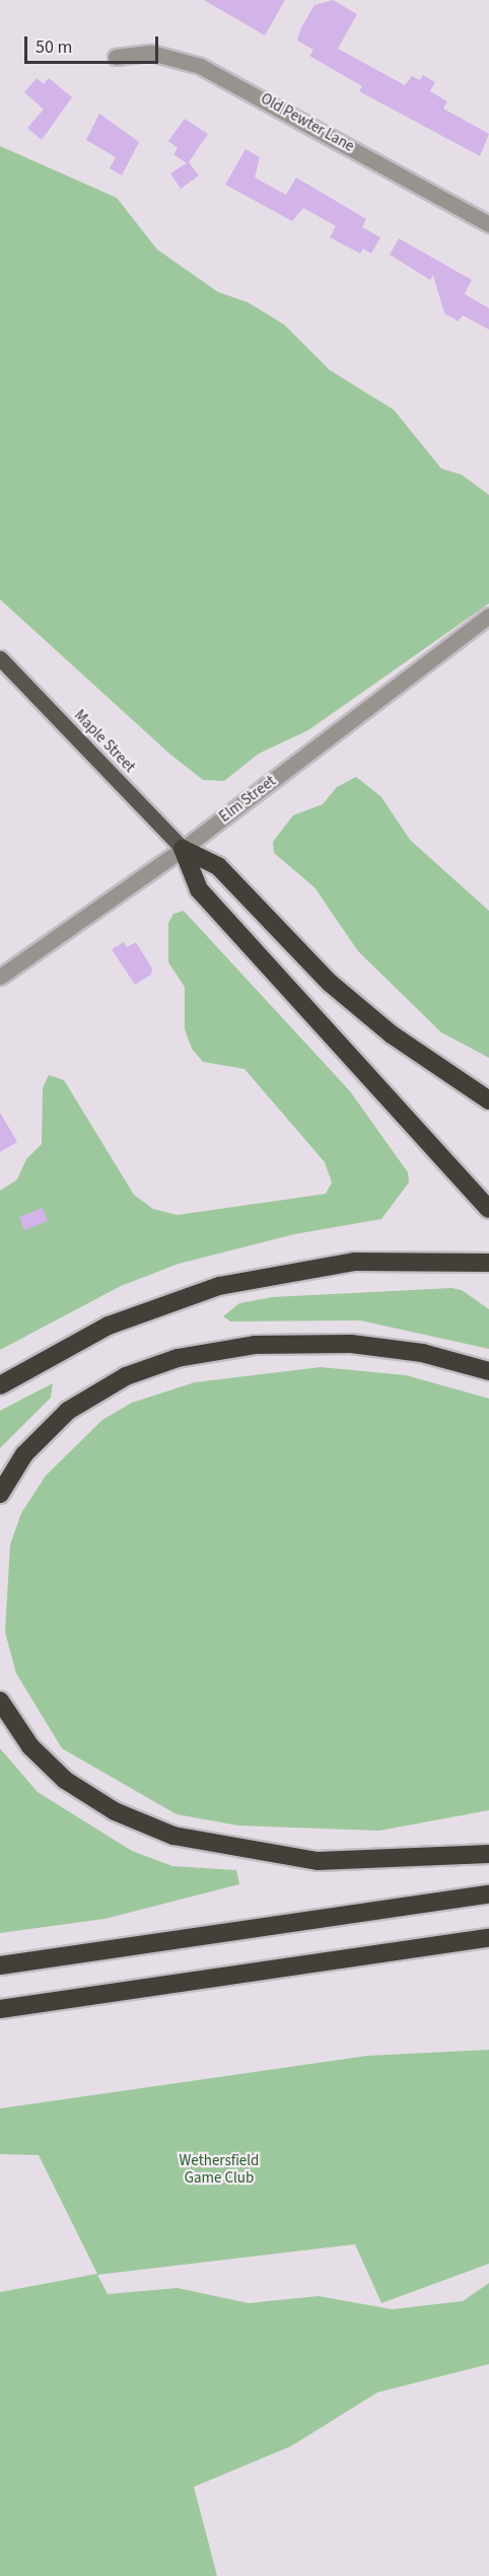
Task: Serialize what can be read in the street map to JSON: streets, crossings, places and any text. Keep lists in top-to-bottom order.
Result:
{
  "streets": {
    "main road": ["Maple Street"],
    "street": ["Old Pewter Lane", "Elm Street"]
  },
  "crossings": [
    ["Maple Street", "Elm Street"]
  ],
  "parks": ["Wethersfield Game Club"],
  "scale_bar": "50 m"
}
